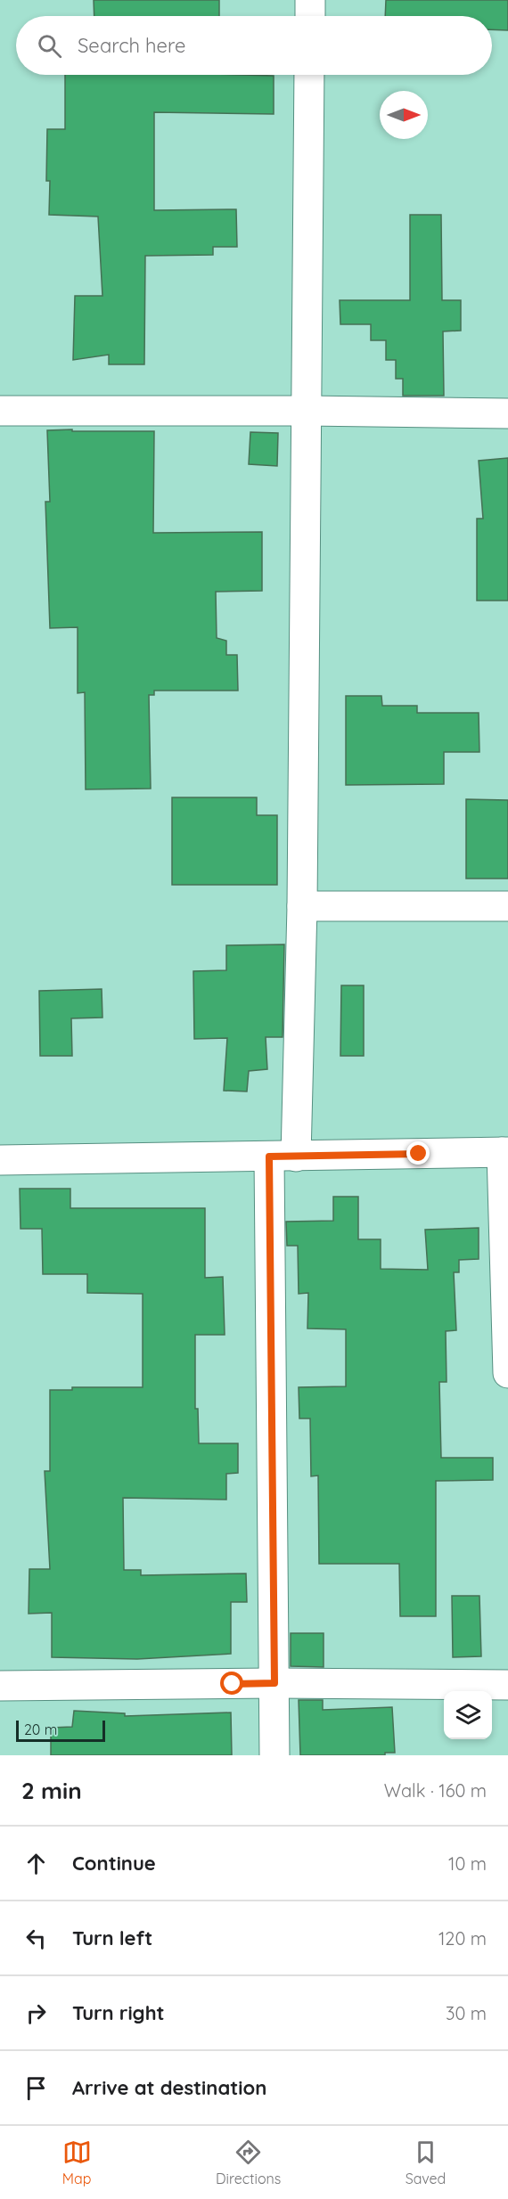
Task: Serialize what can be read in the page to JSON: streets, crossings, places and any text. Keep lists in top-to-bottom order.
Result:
{
  "scale_bar": "20 m",
  "north": "right",
  "page": {
    "search": "Search here",
    "scale": "20 m",
    "heading": ["2 min", "Walk · 160 m"],
    "list": [
      ["Continue", "10 m"],
      ["Turn left", "120 m"],
      ["Turn right", "30 m"],
      "Arrive at destination"
    ],
    "nav": ["Map", "Directions", "Saved"]
  }
}
